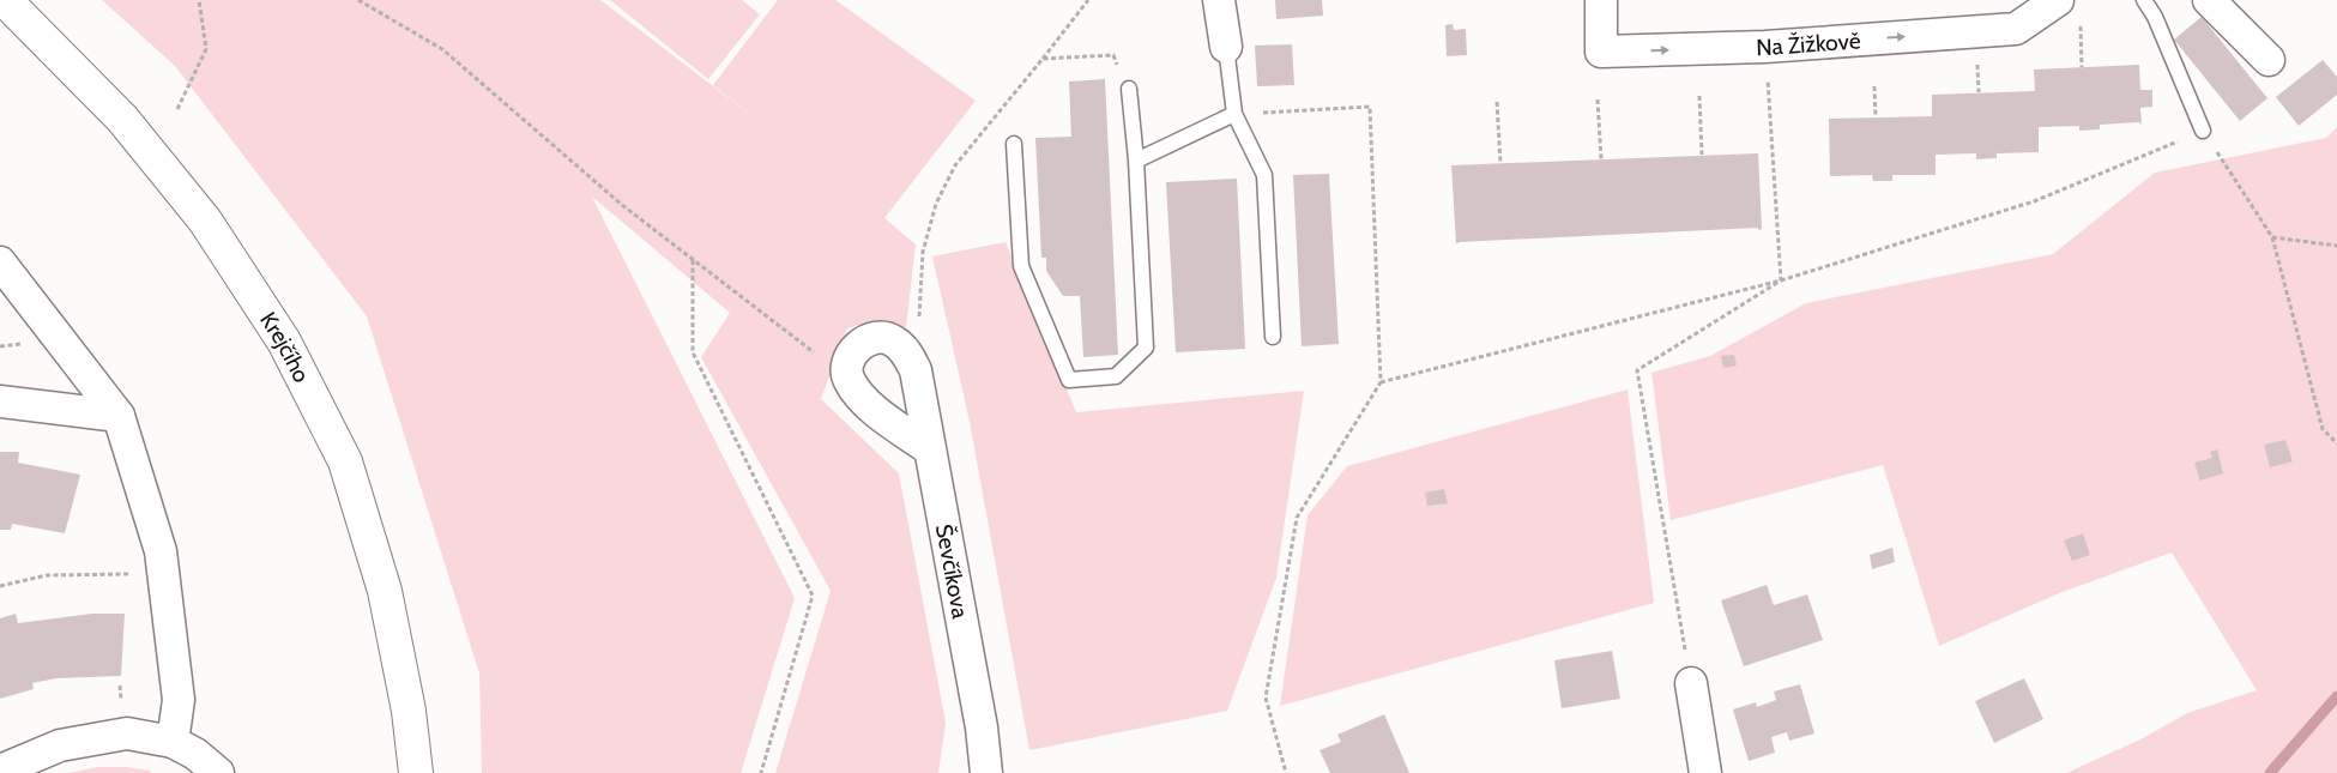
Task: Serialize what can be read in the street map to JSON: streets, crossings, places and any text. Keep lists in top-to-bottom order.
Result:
{
  "streets": {
    "street": ["Na Žižkově", "Krejčího", "Ševčíkova"]
  },
  "one_way": ["Na Žižkově"]
}
